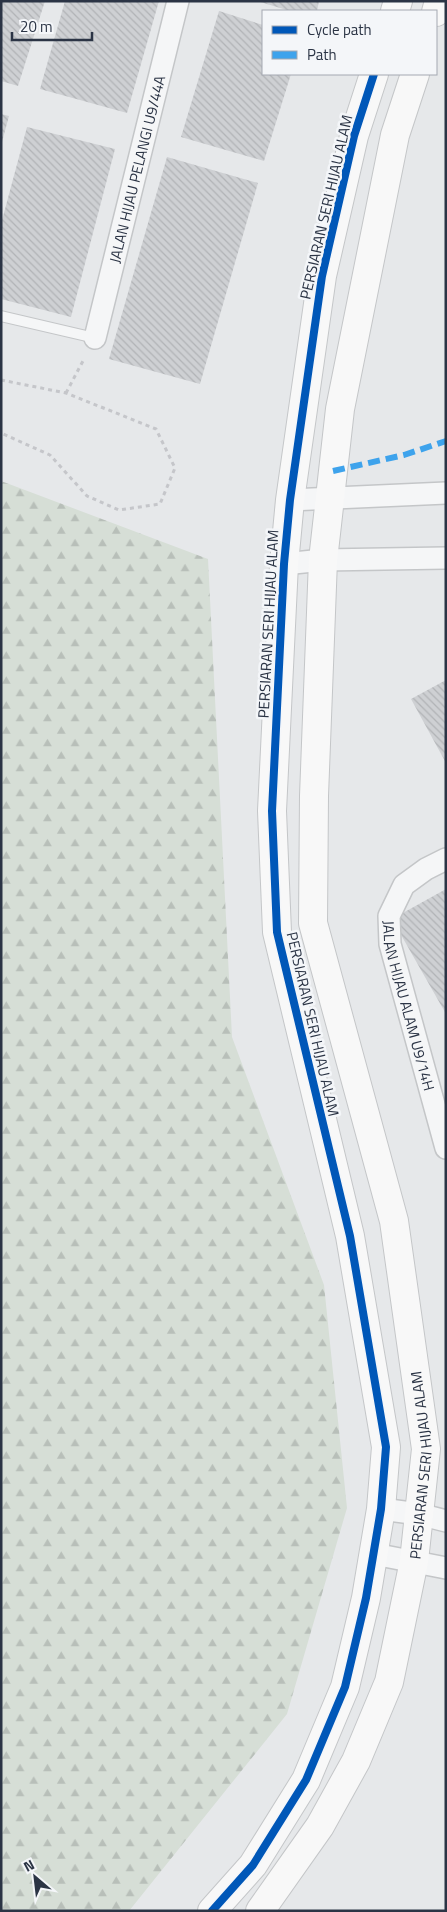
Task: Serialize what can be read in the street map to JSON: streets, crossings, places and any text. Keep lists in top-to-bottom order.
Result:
{
  "streets": {
    "street": ["JALAN HIJAU PELANGI U9/44A", "PERSIARAN SERI HIJAU ALAM", "JALAN HIJAU ALAM U9/14H"]
  },
  "legend": ["Cycle path", "Path"],
  "scale_bar": "20 m",
  "north": "top left"
}
